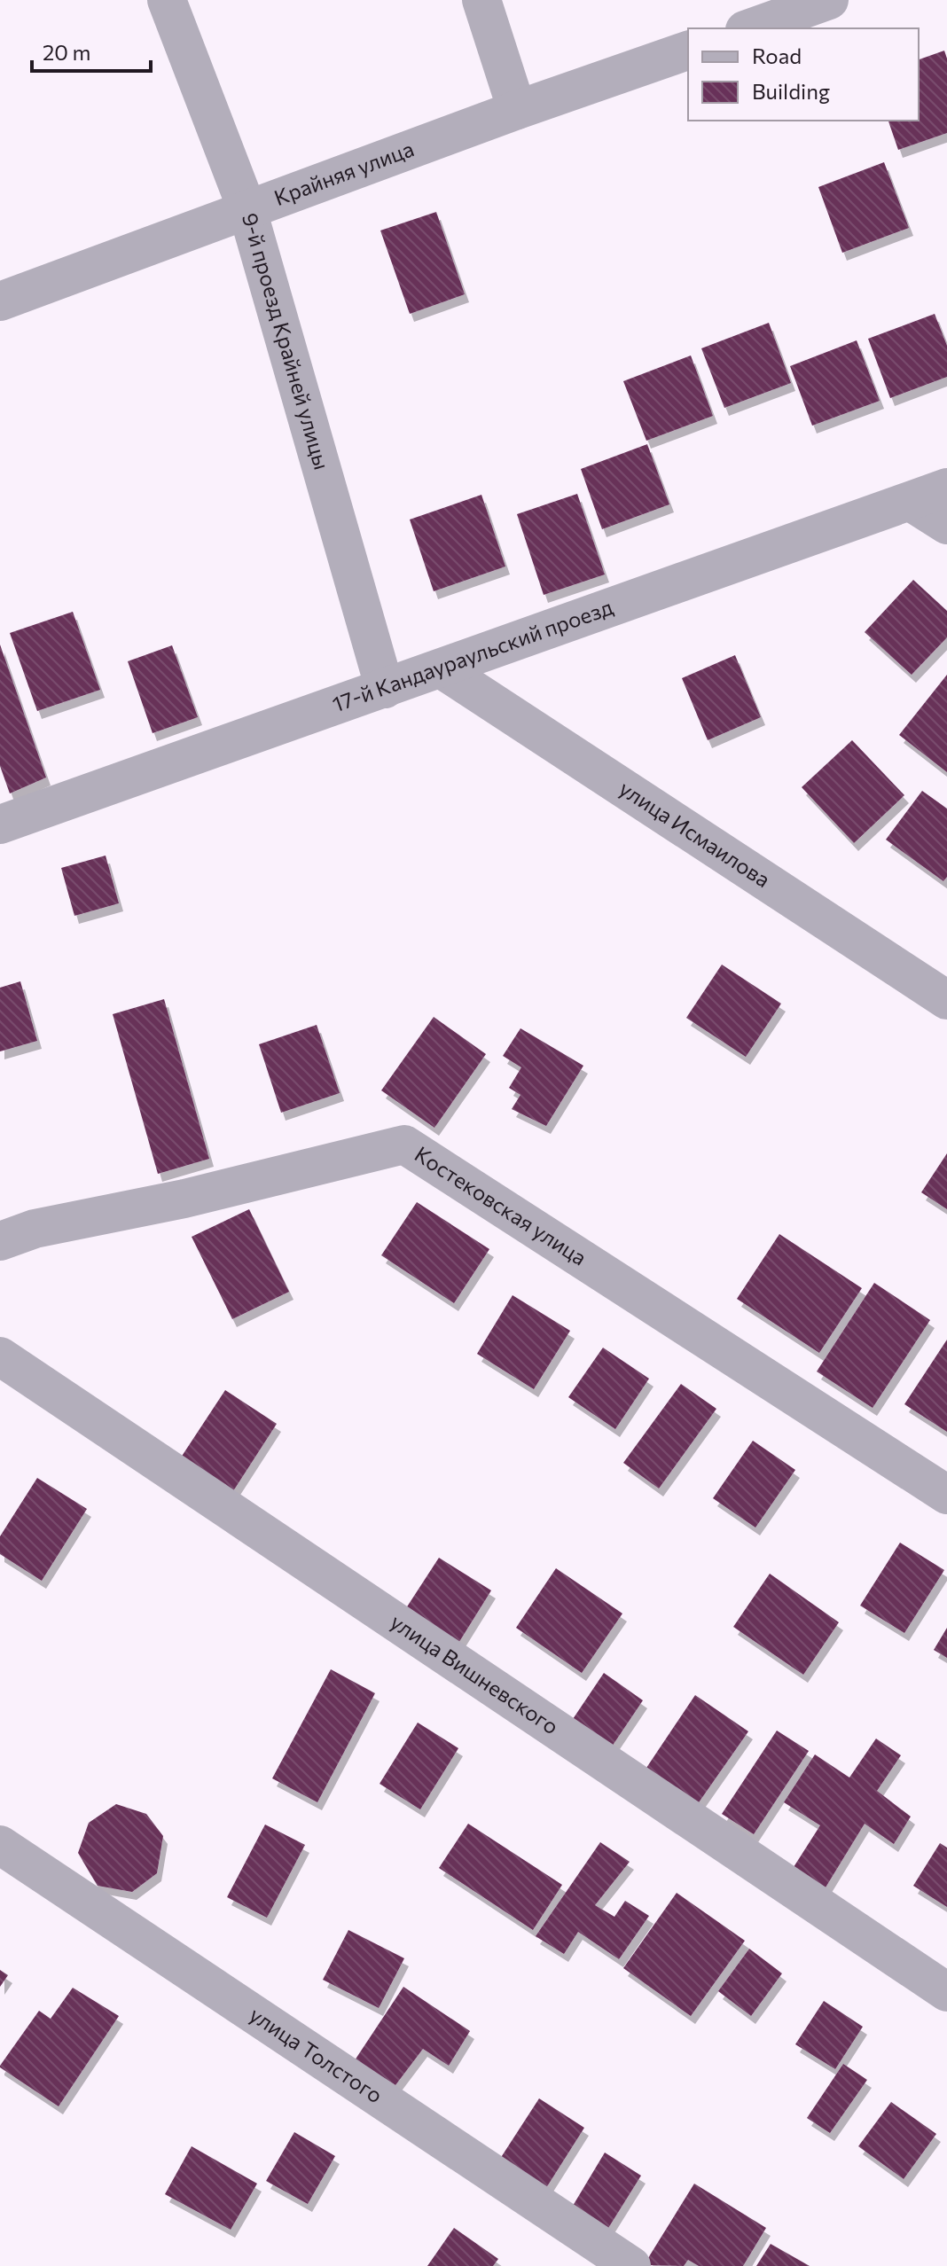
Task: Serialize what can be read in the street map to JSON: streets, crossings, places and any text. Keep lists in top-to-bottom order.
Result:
{
  "streets": {
    "street": [
      "Крайняя улица",
      "9-й проезд Крайней улицы",
      "17-й Кандаураульский проезд",
      "улица Исмаилова",
      "Костековская улица",
      "улица Вишневского",
      "улица Толстого"
    ]
  },
  "crossings": [
    ["Крайняя улица", "9-й проезд Крайней улицы"],
    ["9-й проезд Крайней улицы", "17-й Кандаураульский проезд"],
    ["17-й Кандаураульский проезд", "улица Исмаилова"]
  ],
  "legend": ["Road", "Building"],
  "scale_bar": "20 m"
}
